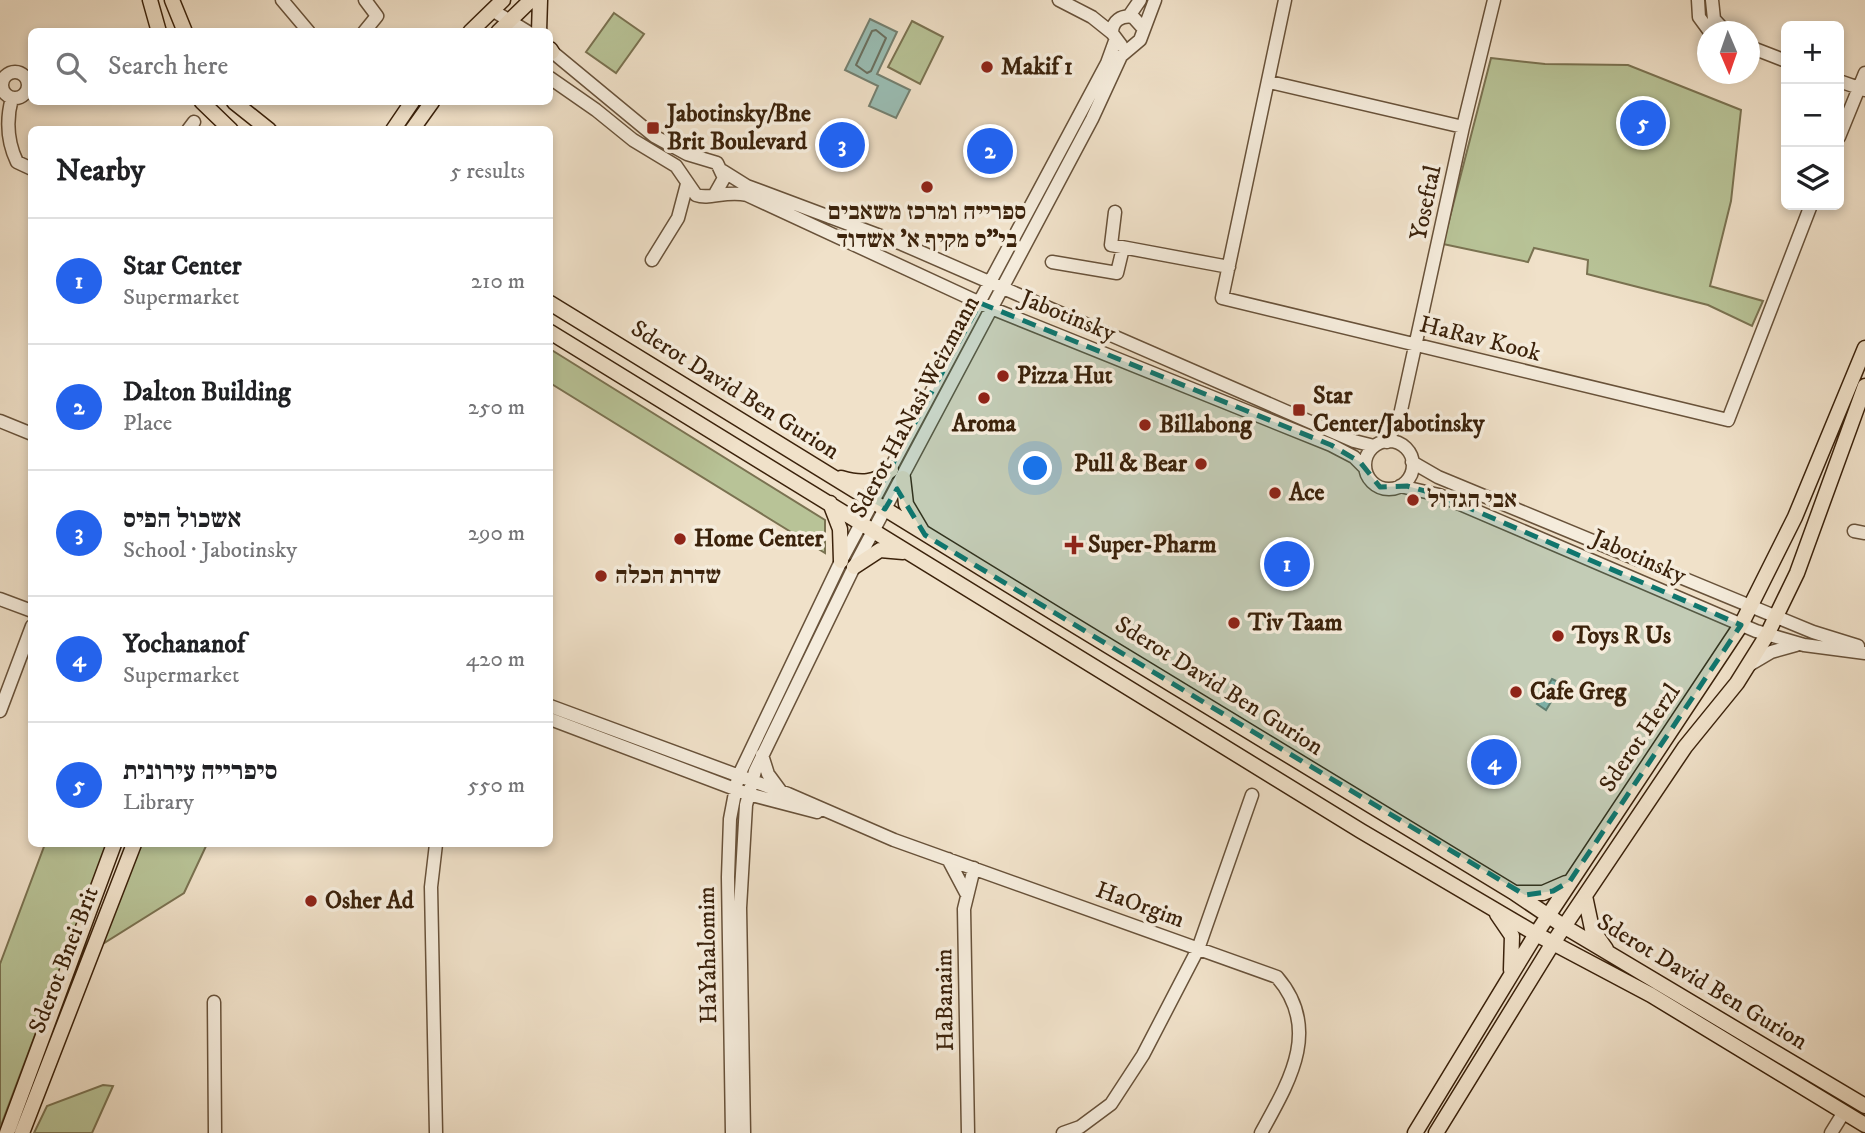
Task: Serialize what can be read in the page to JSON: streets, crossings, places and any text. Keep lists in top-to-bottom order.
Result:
{
  "streets": {
    "main road": ["Sderot David Ben Gurion", "Sderot Herzl", "Sderot Bnei Brit"],
    "street": [
      "Yoseftal",
      "Jabotinsky",
      "HaRav Kook",
      "Sderot HaNasi Weizmann",
      "HaOrgim",
      "HaYahalomim",
      "HaBanaim"
    ]
  },
  "crossings": [
    ["Yoseftal", "Jabotinsky"],
    ["Yoseftal", "HaRav Kook"],
    ["Jabotinsky", "Sderot HaNasi Weizmann"],
    ["Jabotinsky", "Sderot Herzl"],
    ["Sderot David Ben Gurion", "Sderot HaNasi Weizmann"],
    ["Sderot David Ben Gurion", "Sderot Herzl"],
    ["Sderot HaNasi Weizmann", "HaOrgim"],
    ["Sderot HaNasi Weizmann", "HaYahalomim"],
    ["HaOrgim", "HaYahalomim"],
    ["HaOrgim", "HaBanaim"]
  ],
  "places": {
    "other": [
      "Makif 1",
      "ספרייה ומרכז משאבים בי\"ס מקיף א' אשדוד",
      "Pizza Hut",
      "Aroma",
      "Billabong",
      "Pull & Bear",
      "Ace",
      "אבי הגדול",
      "Home Center",
      "שדרת הכלה",
      "Tiv Taam",
      "Toys R Us",
      "Cafe Greg",
      "Osher Ad"
    ],
    "transit": ["Jabotinsky/Bne Brit Boulevard", "Star Center/Jabotinsky"],
    "health": ["Super-Pharm"]
  },
  "north": "bottom",
  "page": {
    "map_buttons": ["+", "−"],
    "search": "Search here",
    "pins": [
      "5",
      "3",
      "2",
      "1",
      "4"
    ],
    "heading": ["Nearby", "5 results"],
    "list": [
      {
        "mark": "1",
        "name": "Star Center",
        "note": "Supermarket",
        "value": "210 m"
      },
      {
        "mark": "2",
        "name": "Dalton Building",
        "note": "Place",
        "value": "250 m"
      },
      {
        "mark": "3",
        "name": "אשכול הפיס",
        "note": "School · Jabotinsky",
        "value": "290 m"
      },
      {
        "mark": "4",
        "name": "Yochananof",
        "note": "Supermarket",
        "value": "420 m"
      },
      {
        "mark": "5",
        "name": "סיפרייה עירונית",
        "note": "Library",
        "value": "550 m"
      }
    ]
  }
}
